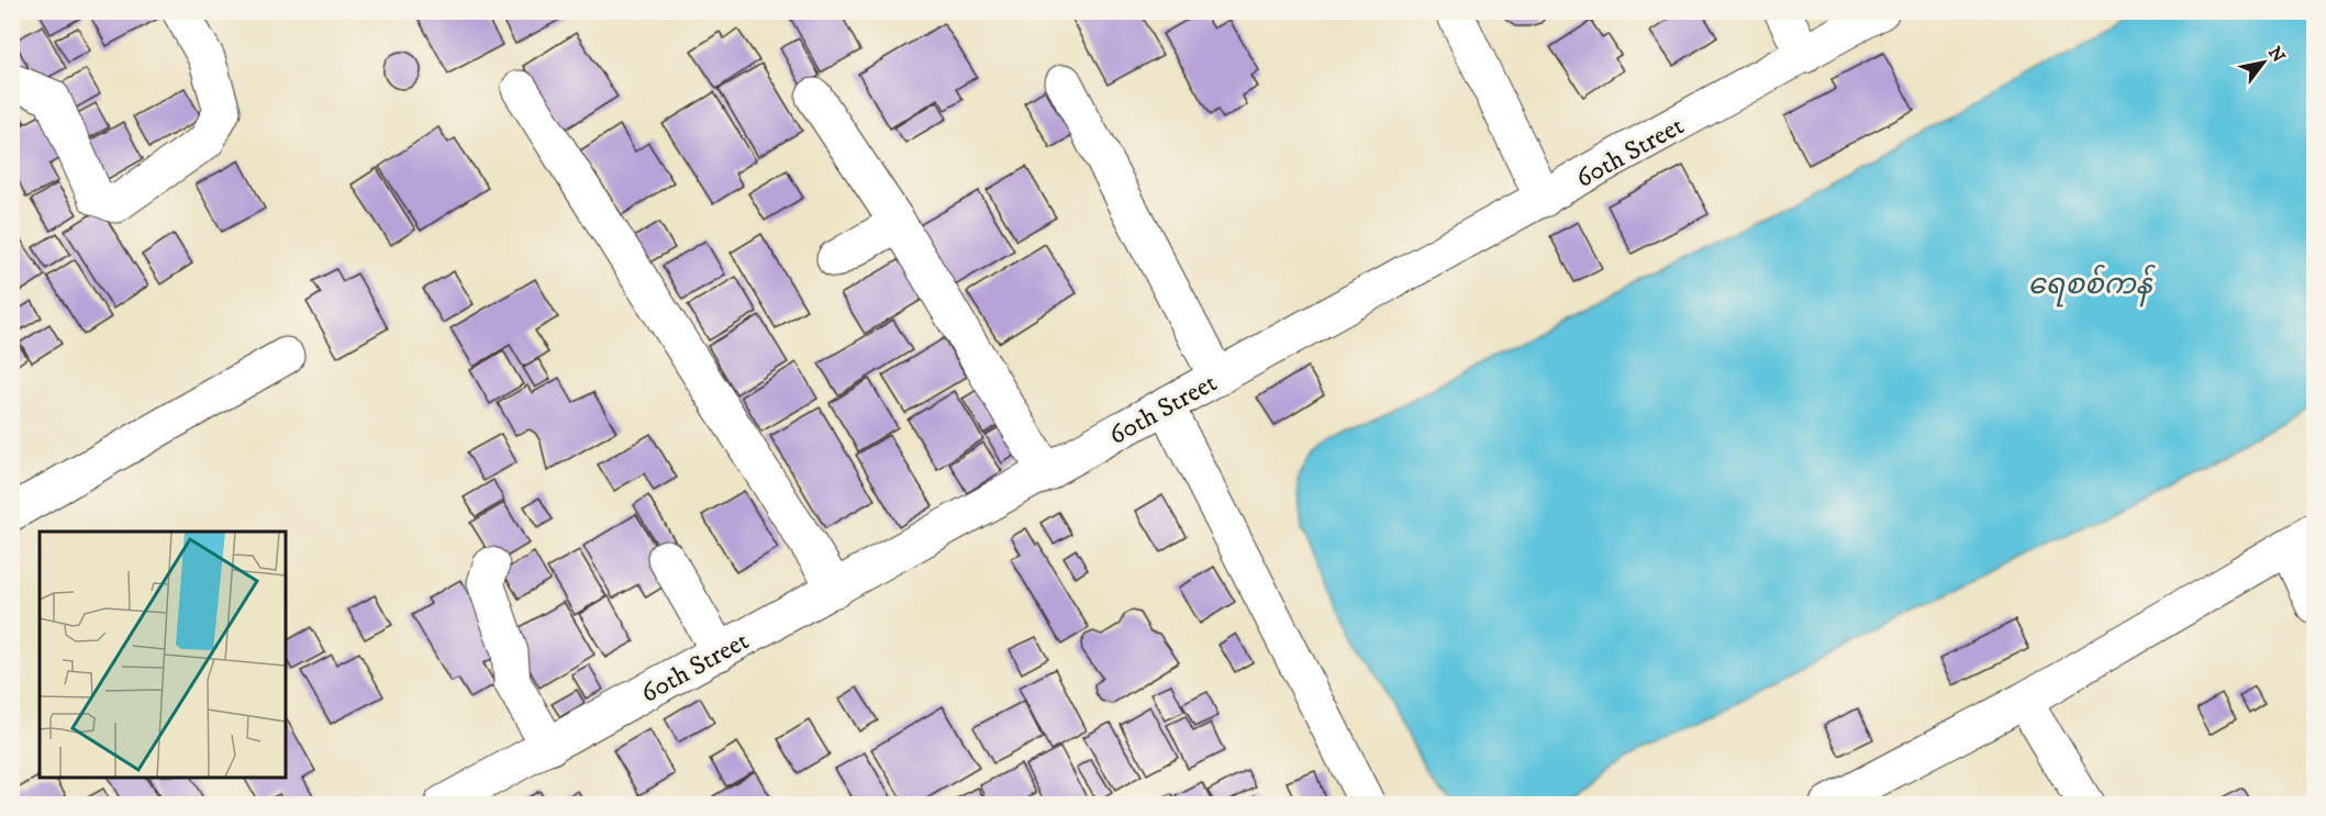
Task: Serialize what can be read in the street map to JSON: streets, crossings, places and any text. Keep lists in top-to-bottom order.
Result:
{
  "streets": {
    "street": ["60th Street"]
  },
  "water": ["ရေစစ်ကန်"],
  "north": "top right"
}
